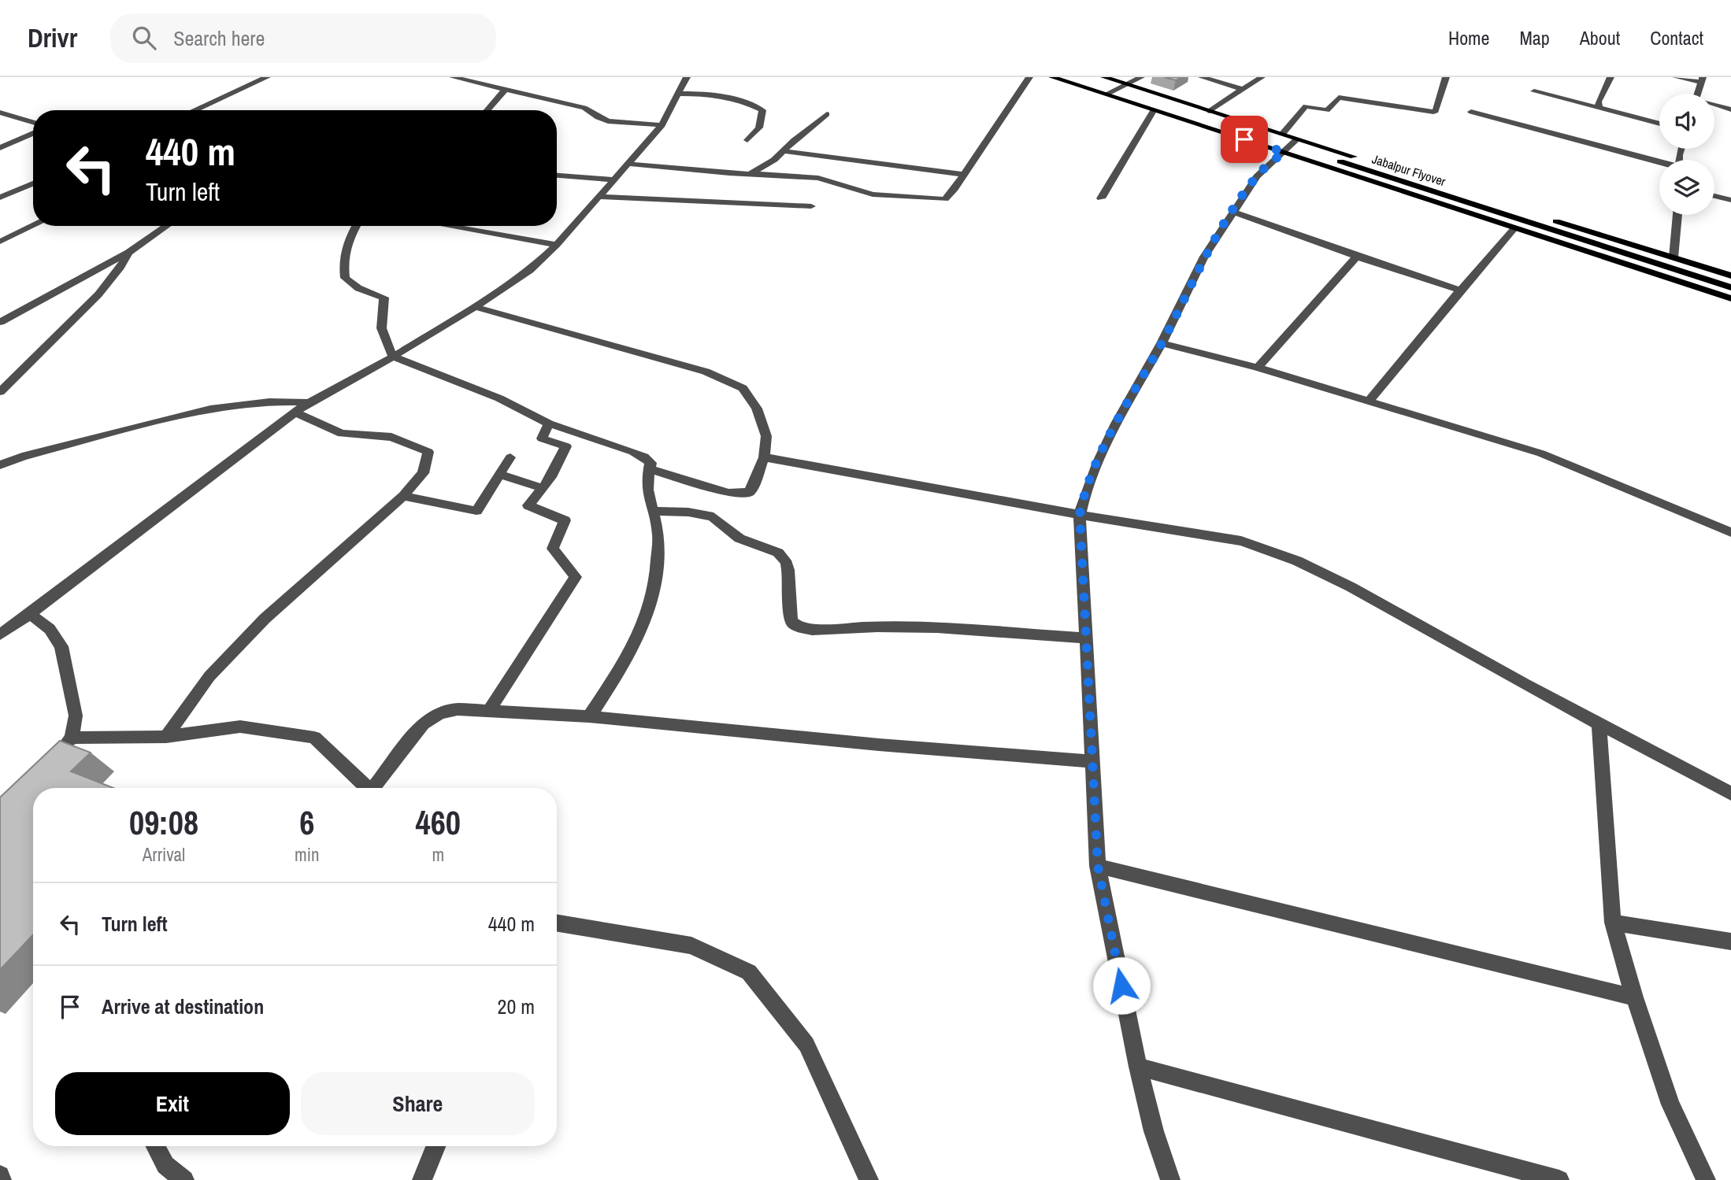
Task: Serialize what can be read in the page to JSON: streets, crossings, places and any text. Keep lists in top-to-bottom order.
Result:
{
  "streets": {
    "main road": ["Jabalpur Flyover"]
  },
  "page": {
    "header": "Drivr",
    "search": "Search here",
    "nav": [
      "Home",
      "Map",
      "About",
      "Contact"
    ],
    "turn": ["440 m", "Turn left"],
    "eta": [
      "09:08",
      "Arrival",
      "6",
      "min",
      "460",
      "m"
    ],
    "list": [
      {
        "name": "Turn left",
        "value": "440 m"
      },
      {
        "name": "Arrive at destination",
        "value": "20 m"
      }
    ],
    "buttons": ["Exit", "Share"]
  }
}
